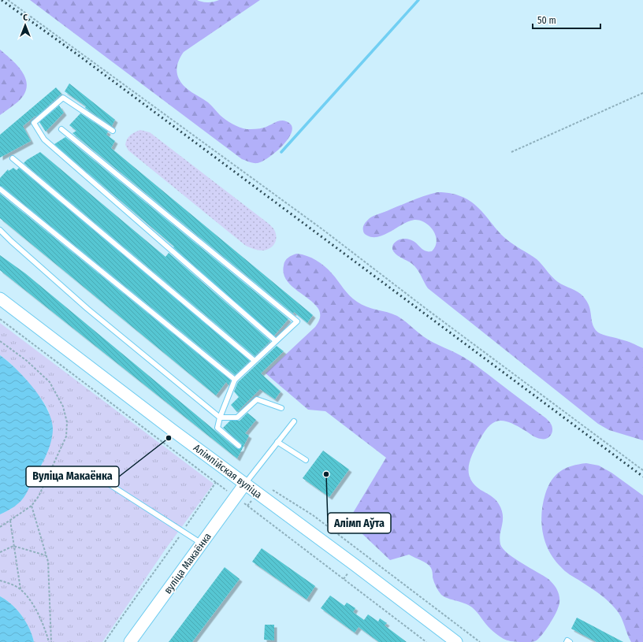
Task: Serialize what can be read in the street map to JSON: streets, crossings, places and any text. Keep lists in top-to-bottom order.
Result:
{
  "streets": {
    "street": ["Алімпійская вуліца", "вуліца Макаёнка"]
  },
  "crossings": [
    ["Алімпійская вуліца", "вуліца Макаёнка"]
  ],
  "places": ["Вуліца Макаёнка", "Алімп Аўта"],
  "scale_bar": "50 m",
  "north": "top"
}
